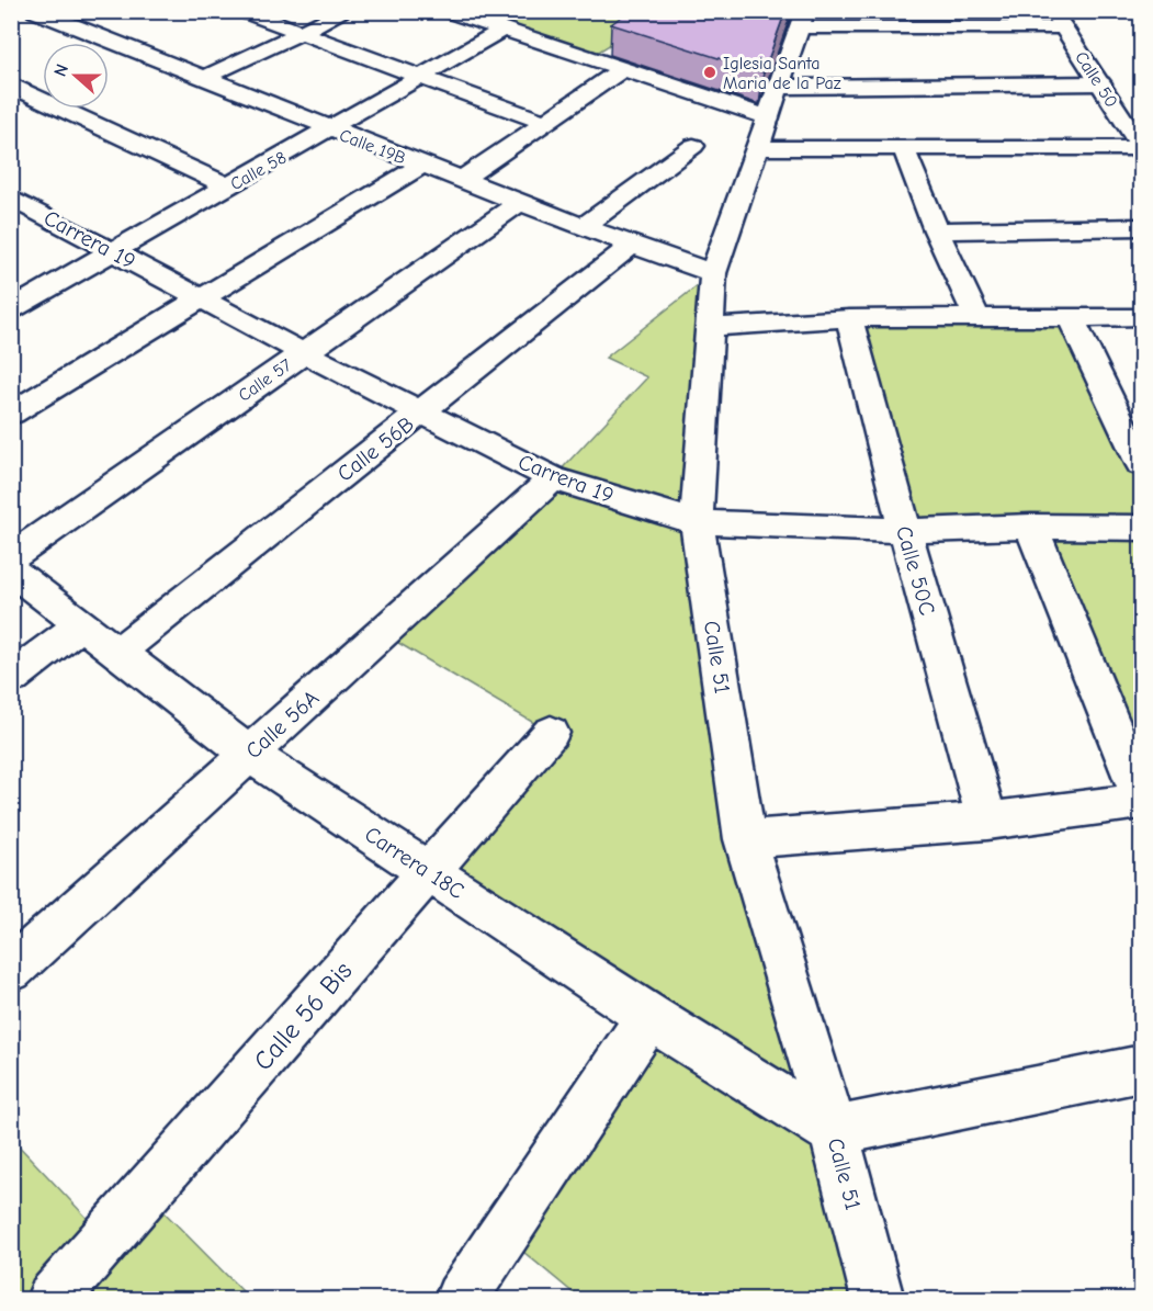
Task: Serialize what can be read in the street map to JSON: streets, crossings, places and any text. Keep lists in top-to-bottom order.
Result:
{
  "streets": {
    "street": [
      "Calle 50",
      "Calle 19B",
      "Calle 58",
      "Carrera 19",
      "Calle 57",
      "Calle 56B",
      "Calle 50C",
      "Calle 51",
      "Calle 56A",
      "Carrera 18C",
      "Calle 56 Bis"
    ]
  },
  "crossings": [
    ["Calle 19B", "Calle 58"],
    ["Calle 19B", "Calle 57"],
    ["Calle 19B", "Calle 56B"],
    ["Calle 19B", "Calle 51"],
    ["Calle 58", "Carrera 19"],
    ["Carrera 19", "Calle 57"],
    ["Carrera 19", "Calle 56B"],
    ["Carrera 19", "Calle 50C"],
    ["Carrera 19", "Calle 51"],
    ["Carrera 19", "Calle 56A"],
    ["Calle 56B", "Carrera 18C"],
    ["Calle 51", "Carrera 18C"],
    ["Calle 56A", "Carrera 18C"],
    ["Carrera 18C", "Calle 56 Bis"]
  ],
  "places": ["Iglesia Santa Maria de la Paz"],
  "north": "left"
}
